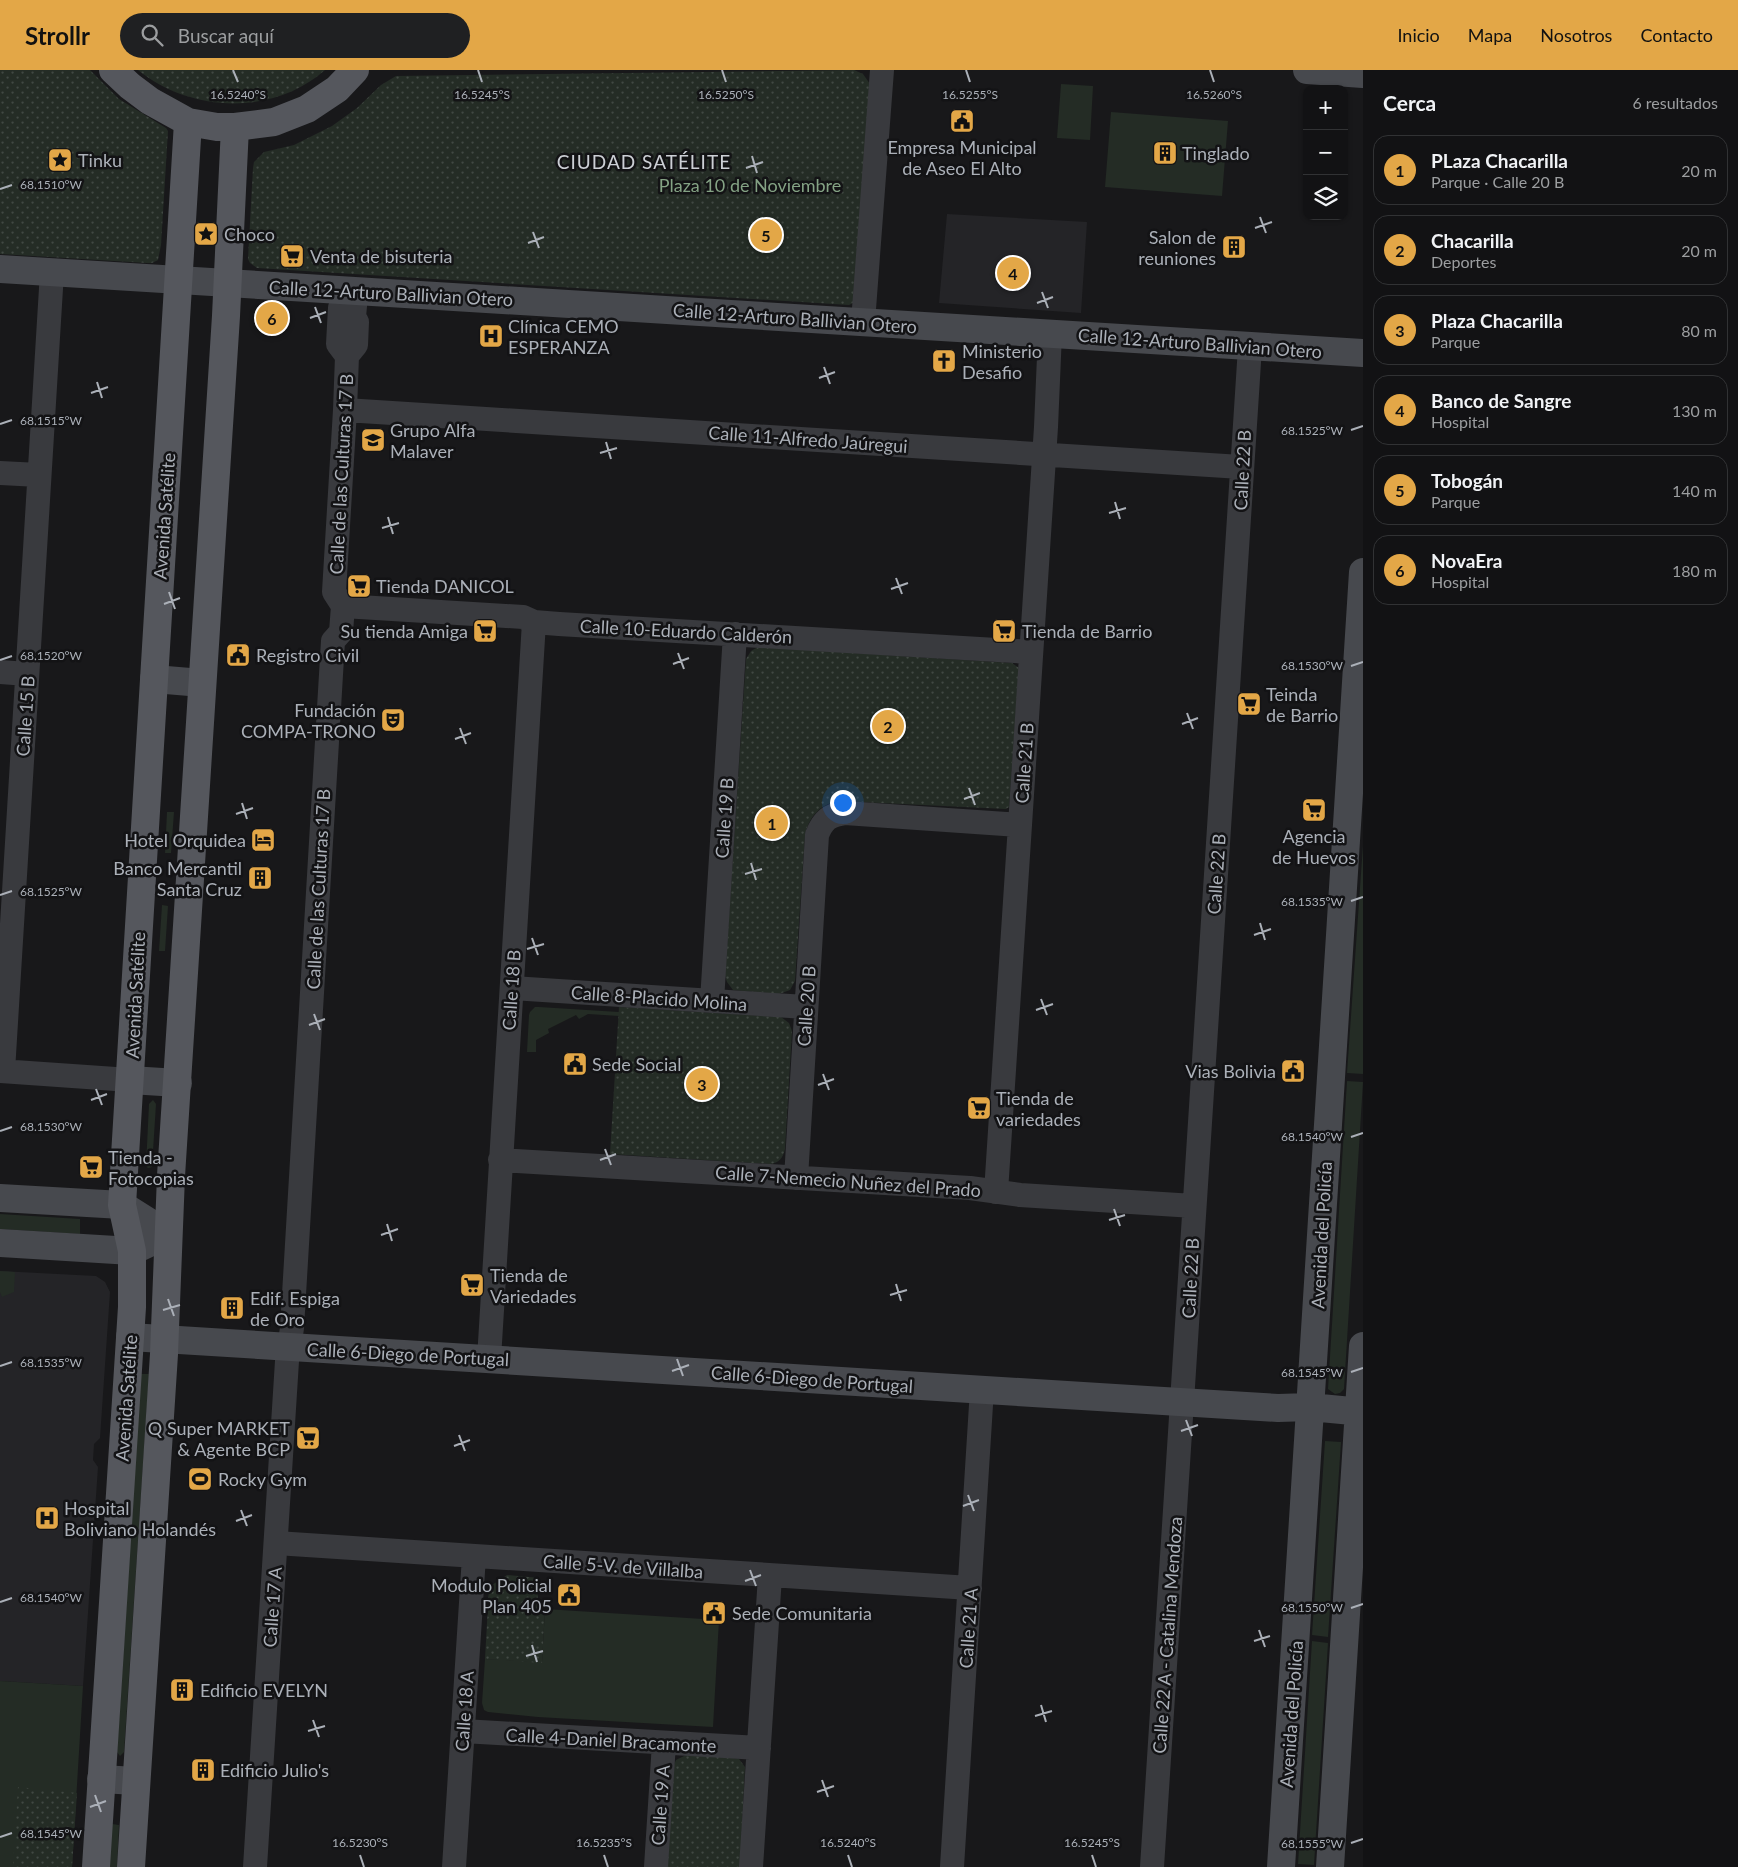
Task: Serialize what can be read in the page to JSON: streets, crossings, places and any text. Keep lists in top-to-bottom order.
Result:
{
  "streets": {
    "main road": ["Avenida Satélite"],
    "street": [
      "Calle 12-Arturo Ballivian Otero",
      "Calle 11-Alfredo Jaúregui",
      "Calle 22 B",
      "Calle de las Culturas 17 B",
      "Calle 10-Eduardo Calderón",
      "Calle 15 B",
      "Calle 21 B",
      "Calle 19 B",
      "Calle 18 B",
      "Calle 8-Placido Molina",
      "Calle 20 B",
      "Calle 7-Nemecio Nuñez del Prado",
      "Avenida del Policía",
      "Calle 6-Diego de Portugal",
      "Calle 5-V. de Villalba",
      "Calle 17 A",
      "Calle 21 A",
      "Calle 22 A - Catalina Mendoza",
      "Calle 18 A",
      "Calle 4-Daniel Bracamonte",
      "Calle 19 A"
    ]
  },
  "crossings": [
    ["Calle 12-Arturo Ballivian Otero", "Calle 22 B"],
    ["Calle 12-Arturo Ballivian Otero", "Avenida Satélite"],
    ["Calle 12-Arturo Ballivian Otero", "Calle 21 B"],
    ["Calle 11-Alfredo Jaúregui", "Calle 22 B"],
    ["Calle 11-Alfredo Jaúregui", "Calle de las Culturas 17 B"],
    ["Calle 11-Alfredo Jaúregui", "Calle 21 B"],
    ["Calle 22 B", "Calle 7-Nemecio Nuñez del Prado"],
    ["Calle 22 B", "Calle 6-Diego de Portugal"],
    ["Calle 22 B", "Calle 22 A - Catalina Mendoza"],
    ["Calle de las Culturas 17 B", "Calle 10-Eduardo Calderón"],
    ["Calle de las Culturas 17 B", "Calle 6-Diego de Portugal"],
    ["Calle de las Culturas 17 B", "Calle 17 A"],
    ["Avenida Satélite", "Calle 6-Diego de Portugal"],
    ["Calle 10-Eduardo Calderón", "Calle 21 B"],
    ["Calle 10-Eduardo Calderón", "Calle 19 B"],
    ["Calle 10-Eduardo Calderón", "Calle 18 B"],
    ["Calle 21 B", "Calle 20 B"],
    ["Calle 21 B", "Calle 7-Nemecio Nuñez del Prado"],
    ["Calle 19 B", "Calle 8-Placido Molina"],
    ["Calle 18 B", "Calle 8-Placido Molina"],
    ["Calle 18 B", "Calle 7-Nemecio Nuñez del Prado"],
    ["Calle 18 B", "Calle 6-Diego de Portugal"],
    ["Calle 8-Placido Molina", "Calle 20 B"],
    ["Calle 20 B", "Calle 7-Nemecio Nuñez del Prado"],
    ["Avenida del Policía", "Calle 6-Diego de Portugal"],
    ["Calle 6-Diego de Portugal", "Calle 17 A"],
    ["Calle 6-Diego de Portugal", "Calle 21 A"],
    ["Calle 6-Diego de Portugal", "Calle 22 A - Catalina Mendoza"],
    ["Calle 5-V. de Villalba", "Calle 17 A"],
    ["Calle 5-V. de Villalba", "Calle 21 A"],
    ["Calle 5-V. de Villalba", "Calle 18 A"],
    ["Calle 18 A", "Calle 4-Daniel Bracamonte"],
    ["Calle 4-Daniel Bracamonte", "Calle 19 A"]
  ],
  "districts": ["CIUDAD SATÉLITE"],
  "parks": ["Plaza 10 de Noviembre"],
  "places": {
    "public building": [
      "Empresa Municipal de Aseo El Alto",
      "Registro Civil",
      "Sede Social",
      "Vias Bolivia",
      "Modulo Policial Plan 405",
      "Sede Comunitaria"
    ],
    "building": [
      "Tinglado",
      "Salon de reuniones",
      "Banco Mercantil Santa Cruz",
      "Edif. Espiga de Oro",
      "Edificio EVELYN",
      "Edificio Julio's"
    ],
    "place": ["Tinku", "Choco"],
    "supermarket": [
      "Venta de bisuteria",
      "Tienda DANICOL",
      "Su tienda Amiga",
      "Tienda de Barrio",
      "Teinda de Barrio",
      "Agencia de Huevos",
      "Tienda de variedades",
      "Tienda - Fotocopias",
      "Tienda de Variedades",
      "Q Super MARKET & Agente BCP"
    ],
    "hospital": ["Clínica CEMO ESPERANZA", "Hospital Boliviano Holandés"],
    "church": ["Ministerio Desafio"],
    "school or university": ["Grupo Alfa Malaver"],
    "theatre": ["Fundación COMPA-TRONO"],
    "hotel": ["Hotel Orquidea"],
    "sports": ["Rocky Gym"]
  },
  "page": {
    "header": "Strollr",
    "search": "Buscar aquí",
    "nav": [
      "Inicio",
      "Mapa",
      "Nosotros",
      "Contacto"
    ],
    "heading": ["Cerca", "6 resultados"],
    "map_buttons": ["+", "−"],
    "list": [
      {
        "mark": "1",
        "name": "PLaza Chacarilla",
        "note": "Parque · Calle 20 B",
        "value": "20 m"
      },
      {
        "mark": "2",
        "name": "Chacarilla",
        "note": "Deportes",
        "value": "20 m"
      },
      {
        "mark": "3",
        "name": "Plaza Chacarilla",
        "note": "Parque",
        "value": "80 m"
      },
      {
        "mark": "4",
        "name": "Banco de Sangre",
        "note": "Hospital",
        "value": "130 m"
      },
      {
        "mark": "5",
        "name": "Tobogán",
        "note": "Parque",
        "value": "140 m"
      },
      {
        "mark": "6",
        "name": "NovaEra",
        "note": "Hospital",
        "value": "180 m"
      }
    ],
    "pins": [
      "5",
      "4",
      "6",
      "2",
      "1",
      "3"
    ]
  },
  "coordinates": [
    "16.5240°S",
    "16.5245°S",
    "16.5250°S",
    "16.5255°S",
    "16.5260°S",
    "68.1510°W",
    "68.1515°W",
    "68.1525°W",
    "68.1520°W",
    "68.1530°W",
    "68.1535°W",
    "68.1540°W",
    "68.1545°W",
    "68.1550°W",
    "16.5230°S",
    "16.5235°S",
    "68.1555°W"
  ]
}
